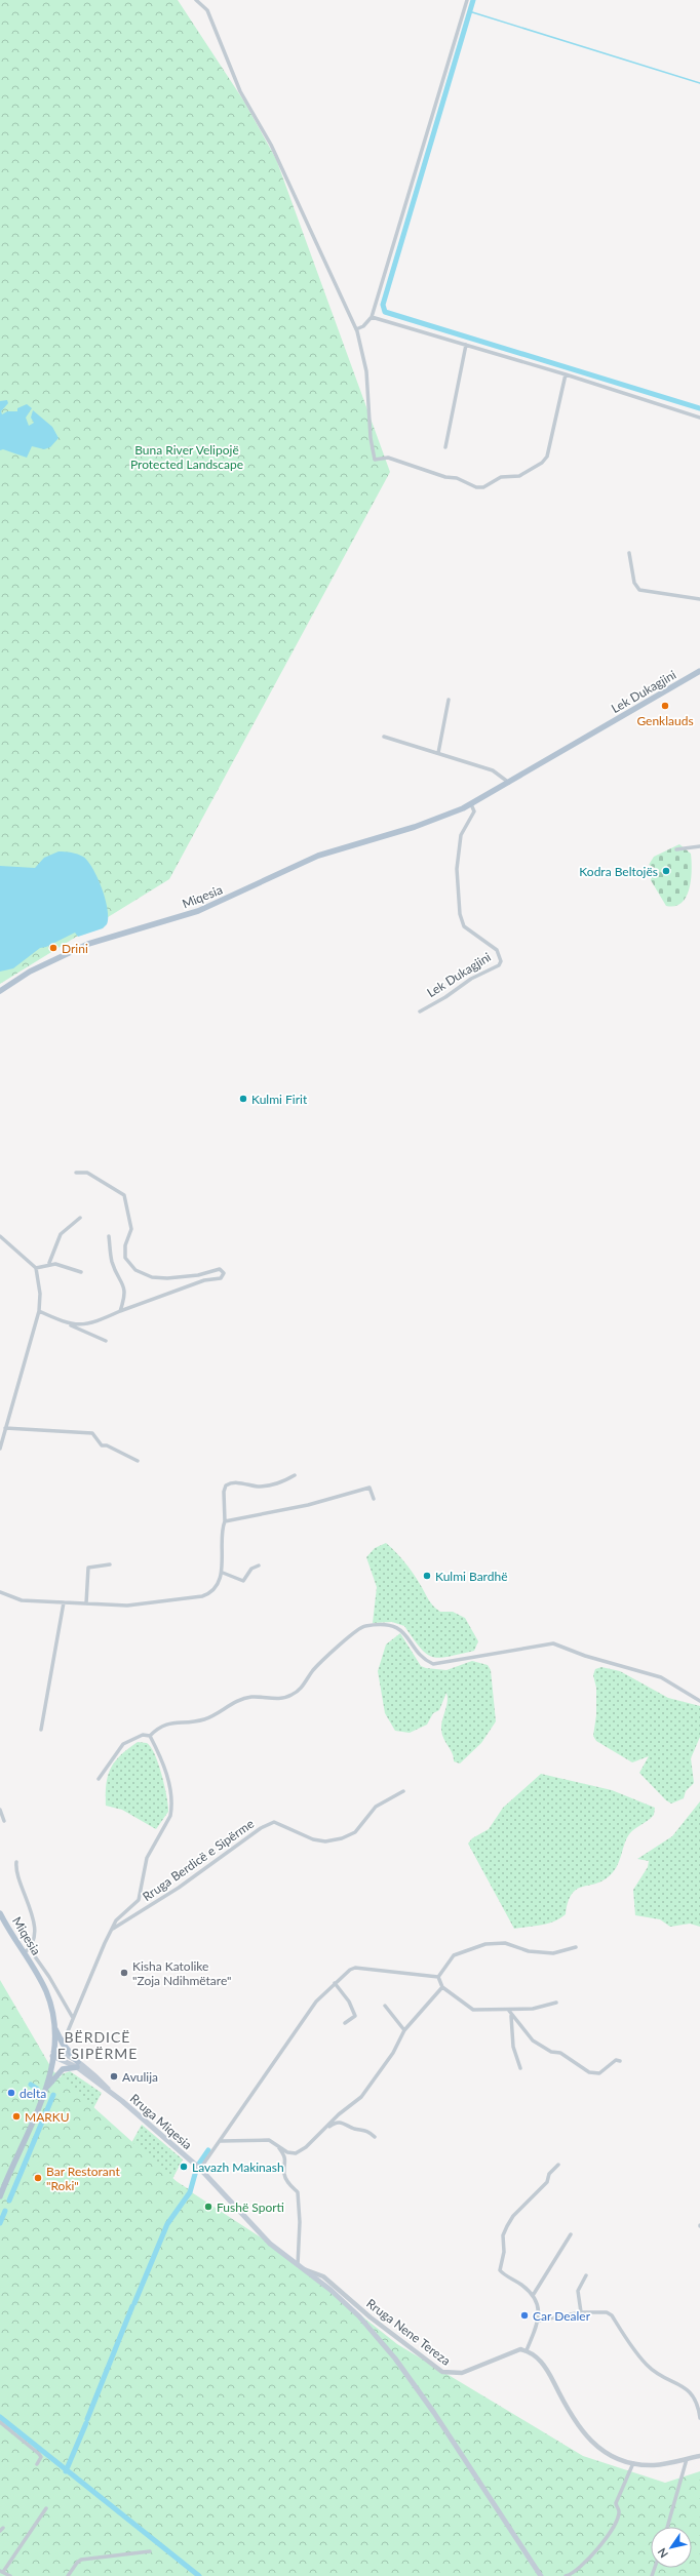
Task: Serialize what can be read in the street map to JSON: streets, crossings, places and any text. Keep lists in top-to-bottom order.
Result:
{
  "streets": {
    "main road": ["Lek Dukagjini", "Miqesia", "Rruga Miqesia"],
    "street": ["Rruga Berdicë e Sipërme", "Rruga Nene Tereza"]
  },
  "crossings": [
    ["Lek Dukagjini", "Miqesia"],
    ["Rruga Miqesia", "Rruga Nene Tereza"]
  ],
  "districts": ["BËRDICË E SIPËRME"],
  "parks": ["Buna River Velipojë Protected Landscape"],
  "places": [
    "Genklauds",
    "Kodra Beltojës",
    "Drini",
    "Kulmi Firit",
    "Kulmi Bardhë",
    "Kisha Katolike \"Zoja Ndihmëtare\"",
    "Avulija",
    "delta",
    "MARKU",
    "Lavazh Makinash",
    "Bar Restorant \"Roki\"",
    "Fushë Sporti",
    "Car Dealer"
  ],
  "north": "bottom left"
}
